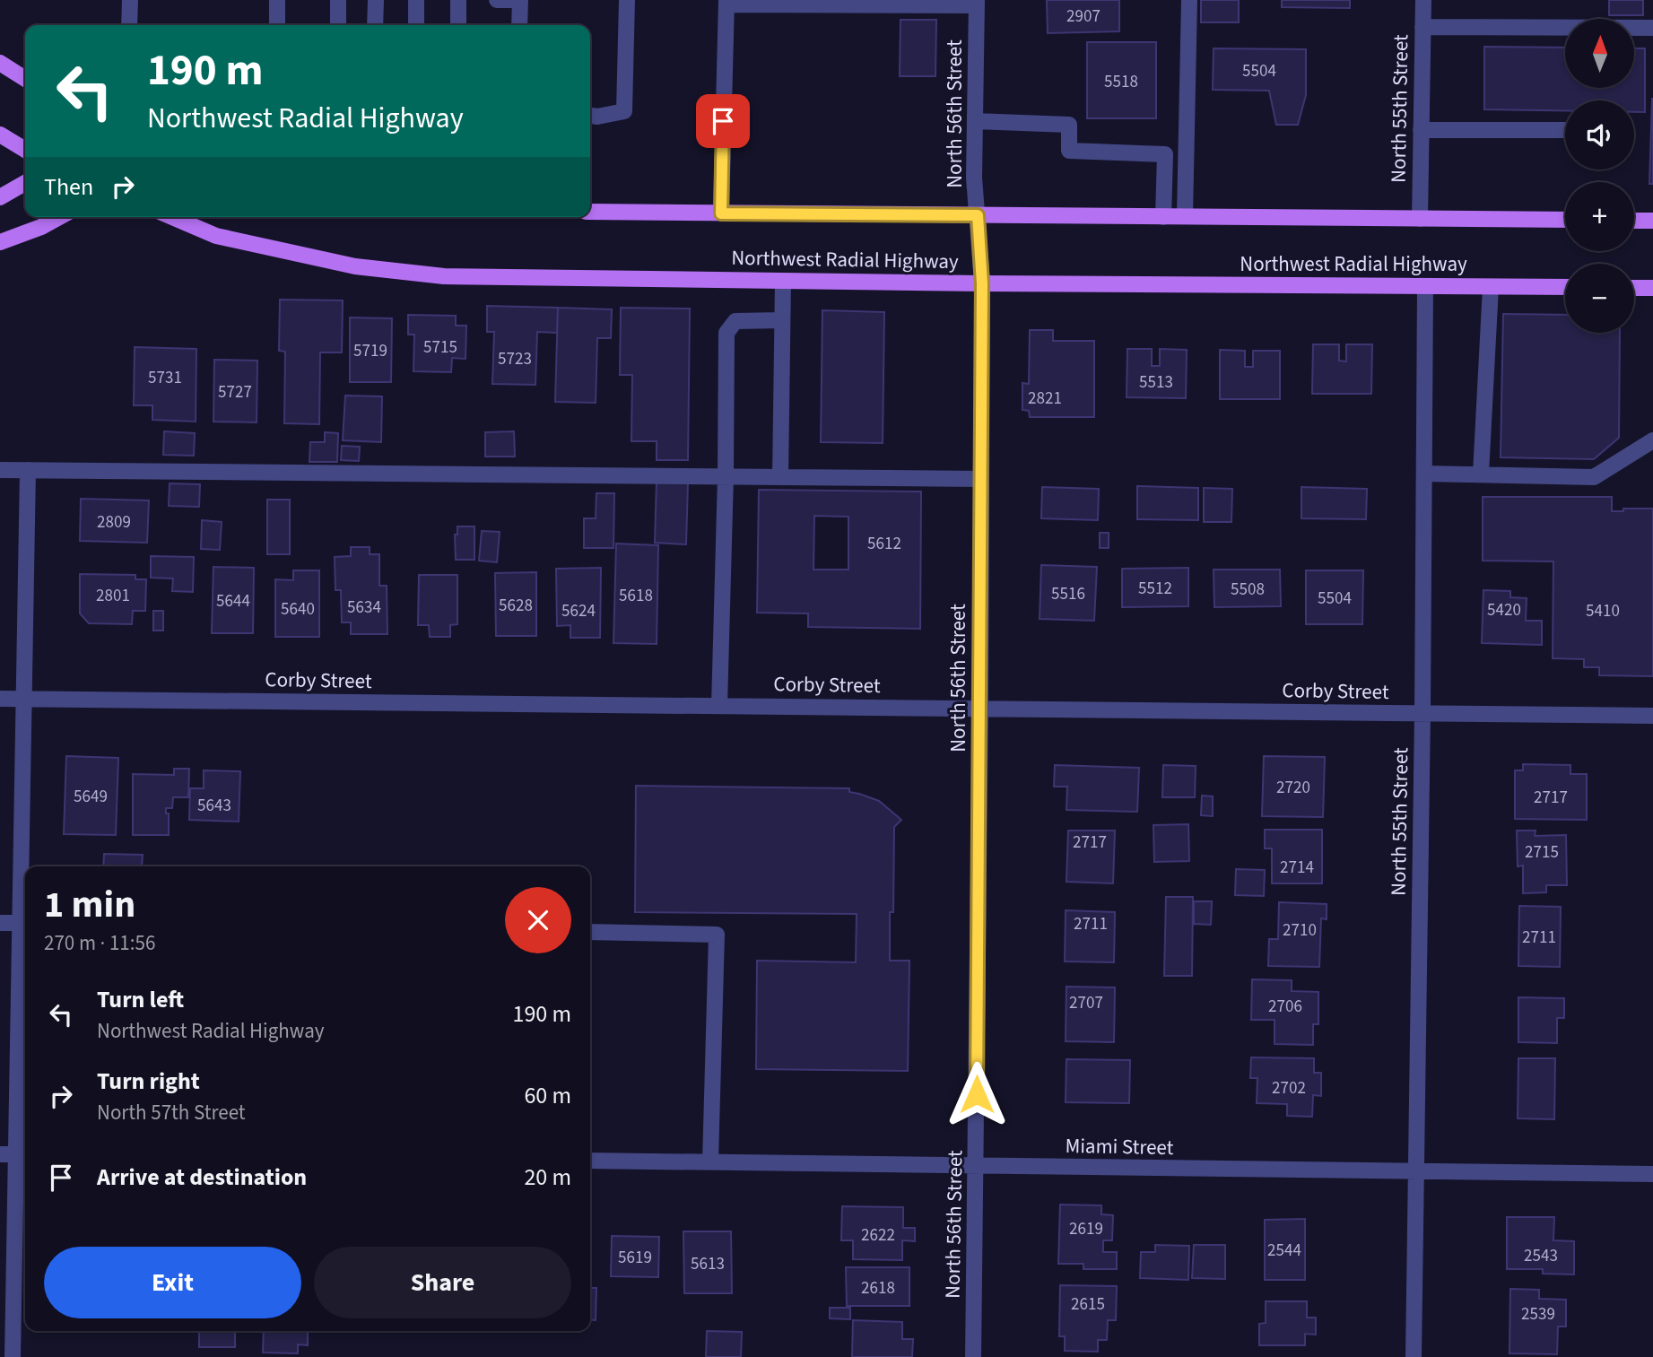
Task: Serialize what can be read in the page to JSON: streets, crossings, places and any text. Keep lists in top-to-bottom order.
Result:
{
  "streets": {
    "main road": ["Northwest Radial Highway"],
    "street": [
      "North 55th Street",
      "North 56th Street",
      "Corby Street",
      "Miami Street"
    ]
  },
  "crossings": [
    ["North 55th Street", "Northwest Radial Highway"],
    ["North 55th Street", "Corby Street"],
    ["North 55th Street", "Miami Street"],
    ["North 56th Street", "Northwest Radial Highway"],
    ["North 56th Street", "Corby Street"],
    ["North 56th Street", "Miami Street"]
  ],
  "house_numbers": [
    "2907",
    "5504",
    "5518",
    "5715",
    "5719",
    "5723",
    "5731",
    "5513",
    "5727",
    "2821",
    "2809",
    "5612",
    "5512",
    "5508",
    "5516",
    "2801",
    "5618",
    "5504",
    "5644",
    "5628",
    "5634",
    "5640",
    "5420",
    "5624",
    "5410",
    "2720",
    "5649",
    "2717",
    "5643",
    "2717",
    "2715",
    "2714",
    "2711",
    "2710",
    "2711",
    "2707",
    "2706",
    "2702",
    "2619",
    "2622",
    "2544",
    "2543",
    "5619",
    "5613",
    "2618",
    "2615",
    "2539"
  ],
  "north": "top",
  "page": {
    "map_buttons": ["+", "−"],
    "turn": ["190 m", "Northwest Radial Highway"],
    "then": "Then",
    "heading": ["1 min", "270 m · 11:56"],
    "list": [
      {
        "name": "Turn left",
        "note": "Northwest Radial Highway",
        "value": "190 m"
      },
      {
        "name": "Turn right",
        "note": "North 57th Street",
        "value": "60 m"
      },
      {
        "name": "Arrive at destination",
        "value": "20 m"
      }
    ],
    "buttons": ["Exit", "Share"]
  }
}
